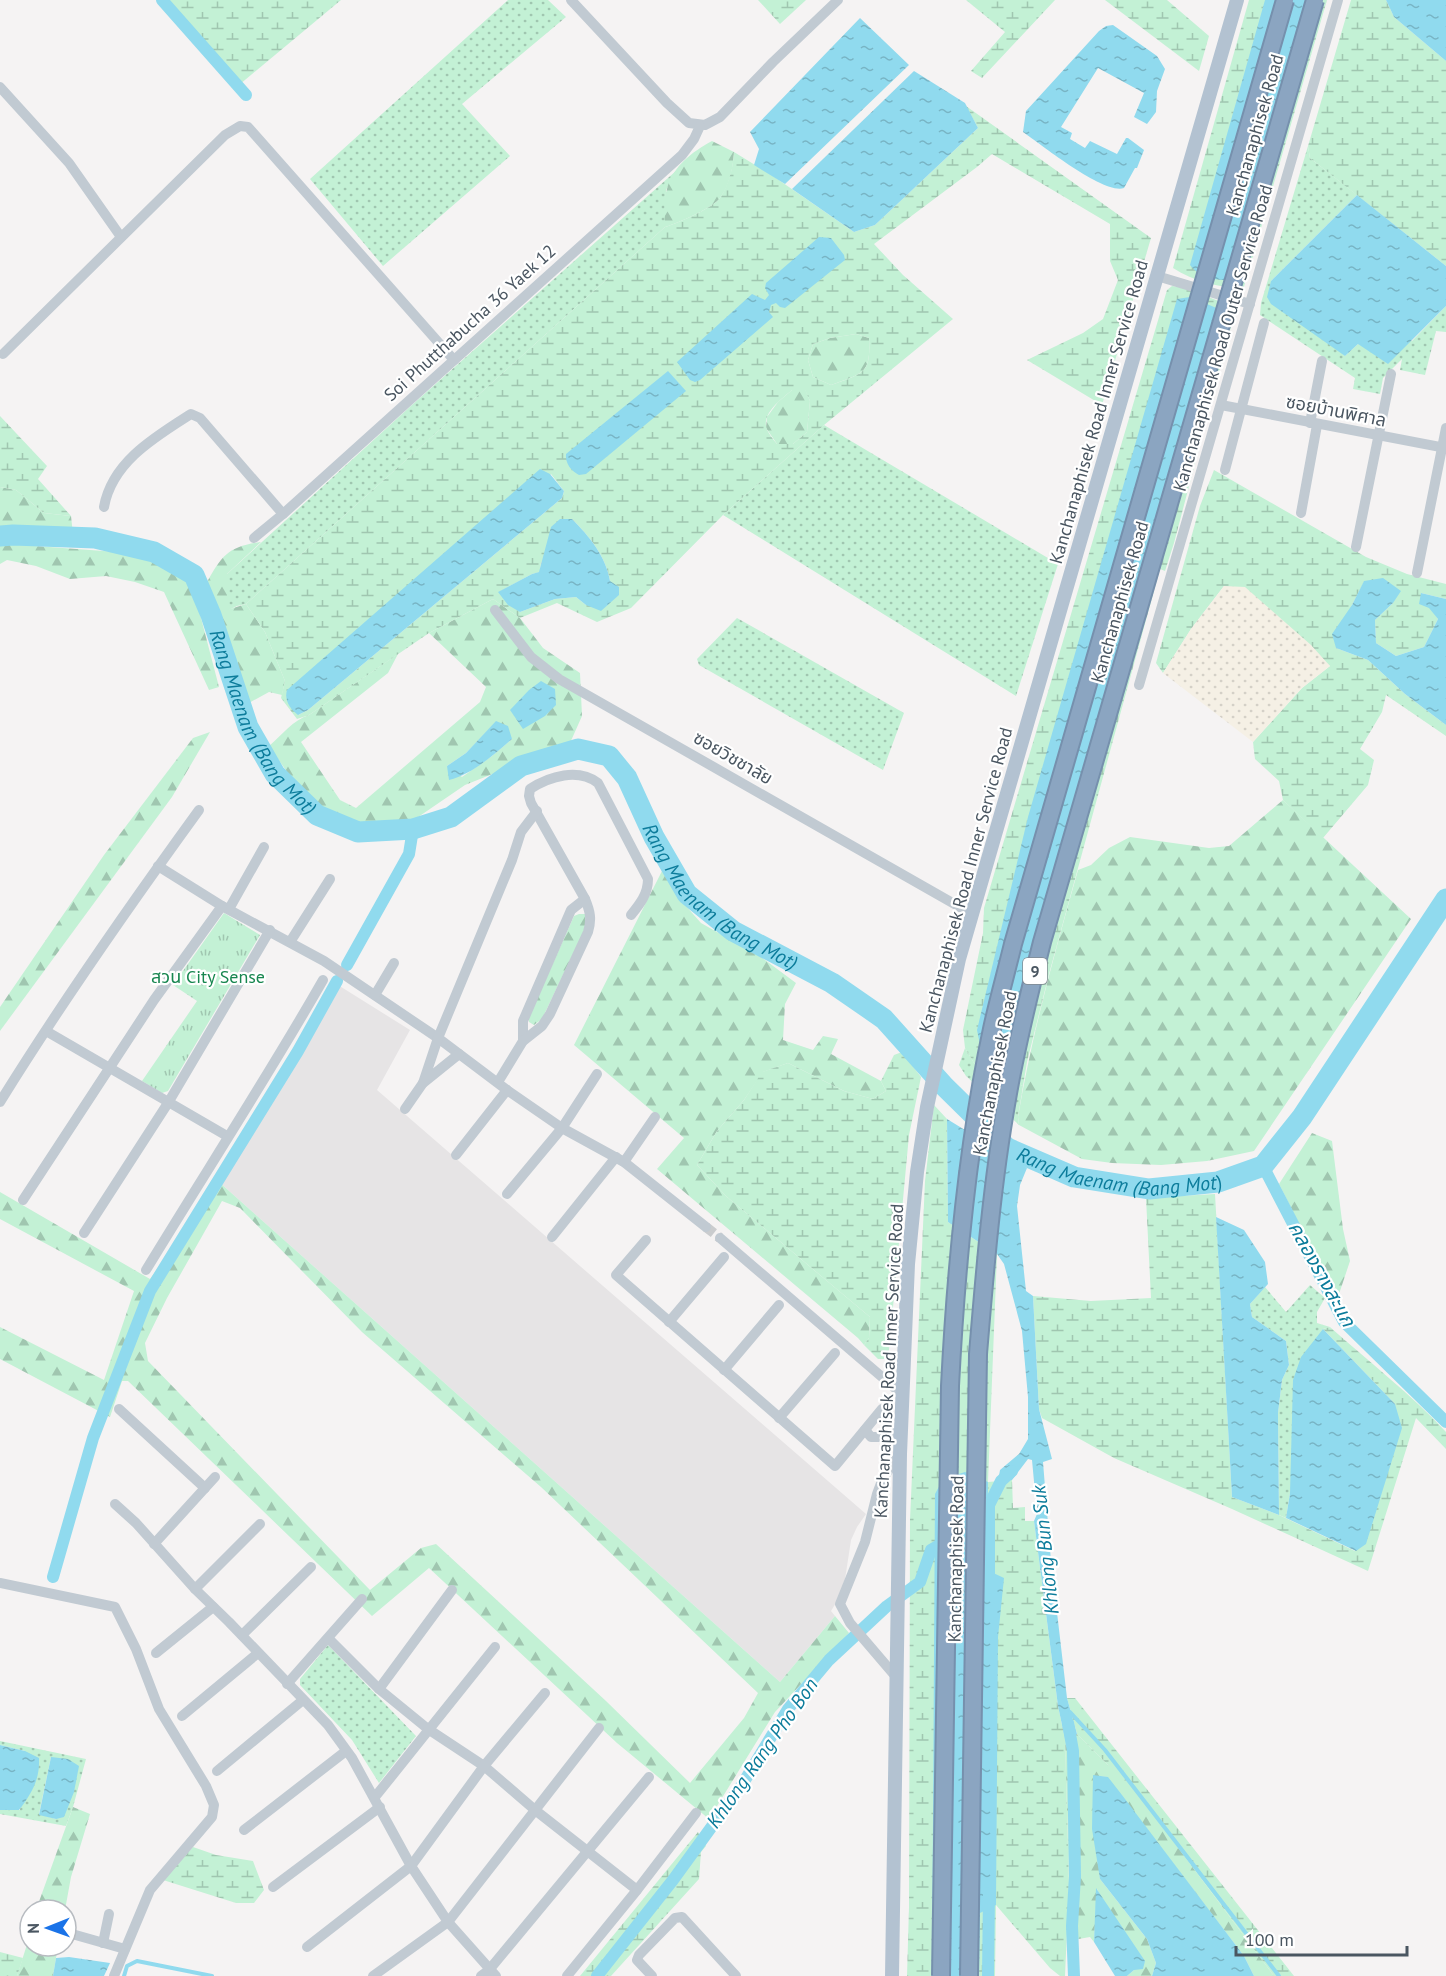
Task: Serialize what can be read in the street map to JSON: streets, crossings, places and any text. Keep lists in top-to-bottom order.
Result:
{
  "streets": {
    "highway": ["Kanchanaphisek Road", "9"],
    "main road": ["Kanchanaphisek Road Inner Service Road"],
    "street": [
      "Soi Phutthabucha 36 Yaek 12",
      "Kanchanaphisek Road Outer Service Road",
      "ซอยบ้านพิศาล",
      "ซอยวิชชาลัย"
    ]
  },
  "crossings": [
    ["Kanchanaphisek Road Outer Service Road", "ซอยบ้านพิศาล"],
    ["Kanchanaphisek Road Inner Service Road", "ซอยวิชชาลัย"]
  ],
  "water": [
    "Rang Maenam (Bang Mot)",
    "คลองรางสะแก",
    "Khlong Bun Suk",
    "Khlong Rang Pho Bon"
  ],
  "parks": ["สวน City Sense"],
  "scale_bar": "100 m",
  "north": "left"
}
